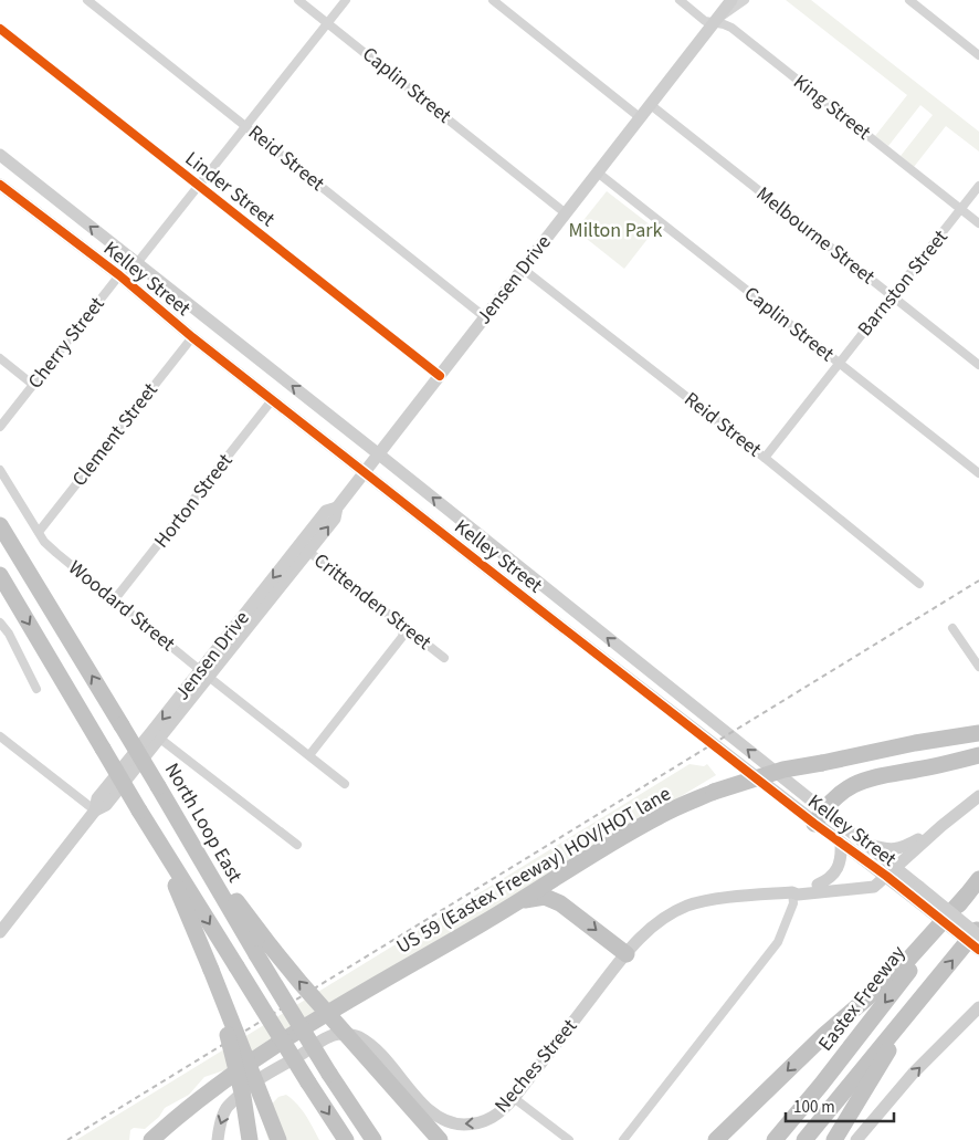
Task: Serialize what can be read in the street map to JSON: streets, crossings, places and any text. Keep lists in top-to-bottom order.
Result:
{
  "streets": {
    "highway": ["North Loop East", "US 59 (Eastex Freeway) HOV/HOT lane", "Eastex Freeway"],
    "main road": ["Kelley Street", "Jensen Drive", "Neches Street"],
    "street": [
      "Caplin Street",
      "King Street",
      "Reid Street",
      "Linder Street",
      "Melbourne Street",
      "Barnston Street",
      "Cherry Street",
      "Clement Street",
      "Horton Street",
      "Crittenden Street",
      "Woodard Street"
    ]
  },
  "crossings": [
    ["Caplin Street", "Jensen Drive"],
    ["Caplin Street", "Barnston Street"],
    ["Caplin Street", "Cherry Street"],
    ["King Street", "Jensen Drive"],
    ["King Street", "Barnston Street"],
    ["Reid Street", "Jensen Drive"],
    ["Reid Street", "Barnston Street"],
    ["Reid Street", "Cherry Street"],
    ["Linder Street", "Jensen Drive"],
    ["Linder Street", "Cherry Street"],
    ["Melbourne Street", "Jensen Drive"],
    ["Melbourne Street", "Barnston Street"],
    ["Kelley Street", "Jensen Drive"],
    ["Kelley Street", "Cherry Street"],
    ["Kelley Street", "Clement Street"],
    ["Kelley Street", "Horton Street"],
    ["Kelley Street", "Neches Street"],
    ["Jensen Drive", "Crittenden Street"],
    ["Jensen Drive", "Woodard Street"],
    ["Clement Street", "Woodard Street"],
    ["Horton Street", "Woodard Street"]
  ],
  "parks": ["Milton Park"],
  "scale_bar": "100 m"
}
